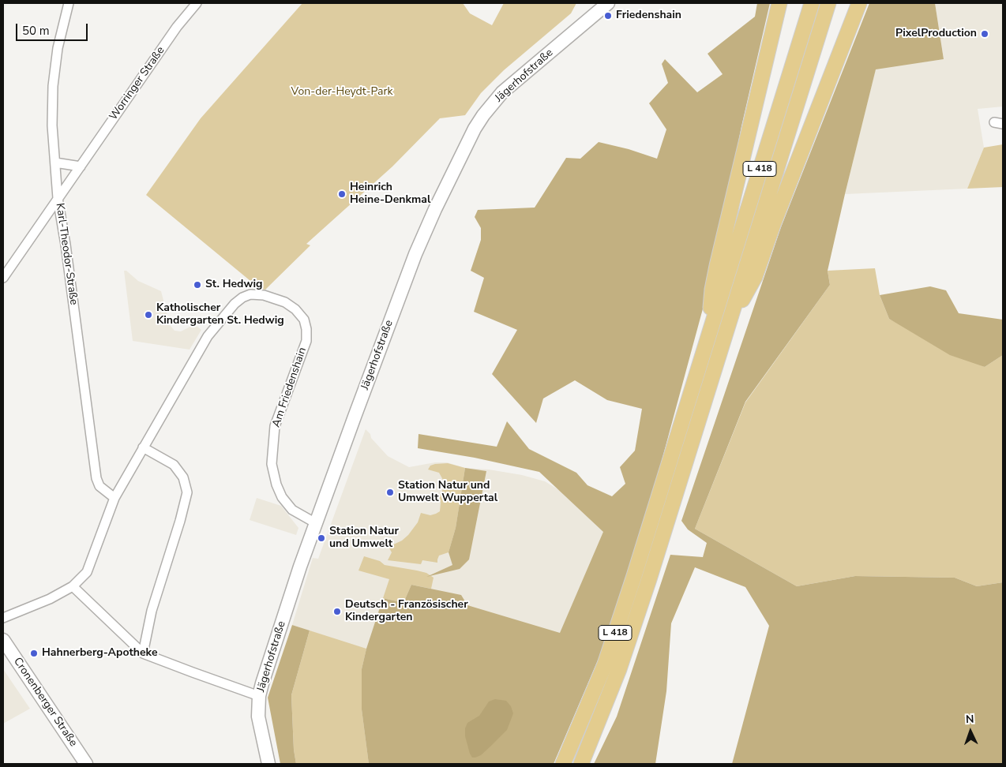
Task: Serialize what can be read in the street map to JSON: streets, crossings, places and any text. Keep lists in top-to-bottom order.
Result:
{
  "streets": {
    "highway": ["L 418"],
    "main road": ["Jägerhofstraße", "Cronenberger Straße"],
    "street": ["Worringer Straße", "Karl-Theodor-Straße", "Am Friedenshain"]
  },
  "crossings": [
    ["Jägerhofstraße", "Am Friedenshain"],
    ["Worringer Straße", "Karl-Theodor-Straße"],
    ["Karl-Theodor-Straße", "Am Friedenshain"]
  ],
  "parks": ["Von-der-Heydt-Park"],
  "places": [
    "Friedenshain",
    "PixelProduction",
    "Heinrich Heine-Denkmal",
    "St. Hedwig",
    "Katholischer Kindergarten St. Hedwig",
    "Station Natur und Umwelt Wuppertal",
    "Station Natur und Umwelt",
    "Deutsch - Französischer Kindergarten",
    "Hahnerberg-Apotheke"
  ],
  "scale_bar": "50 m",
  "north": "top"
}
